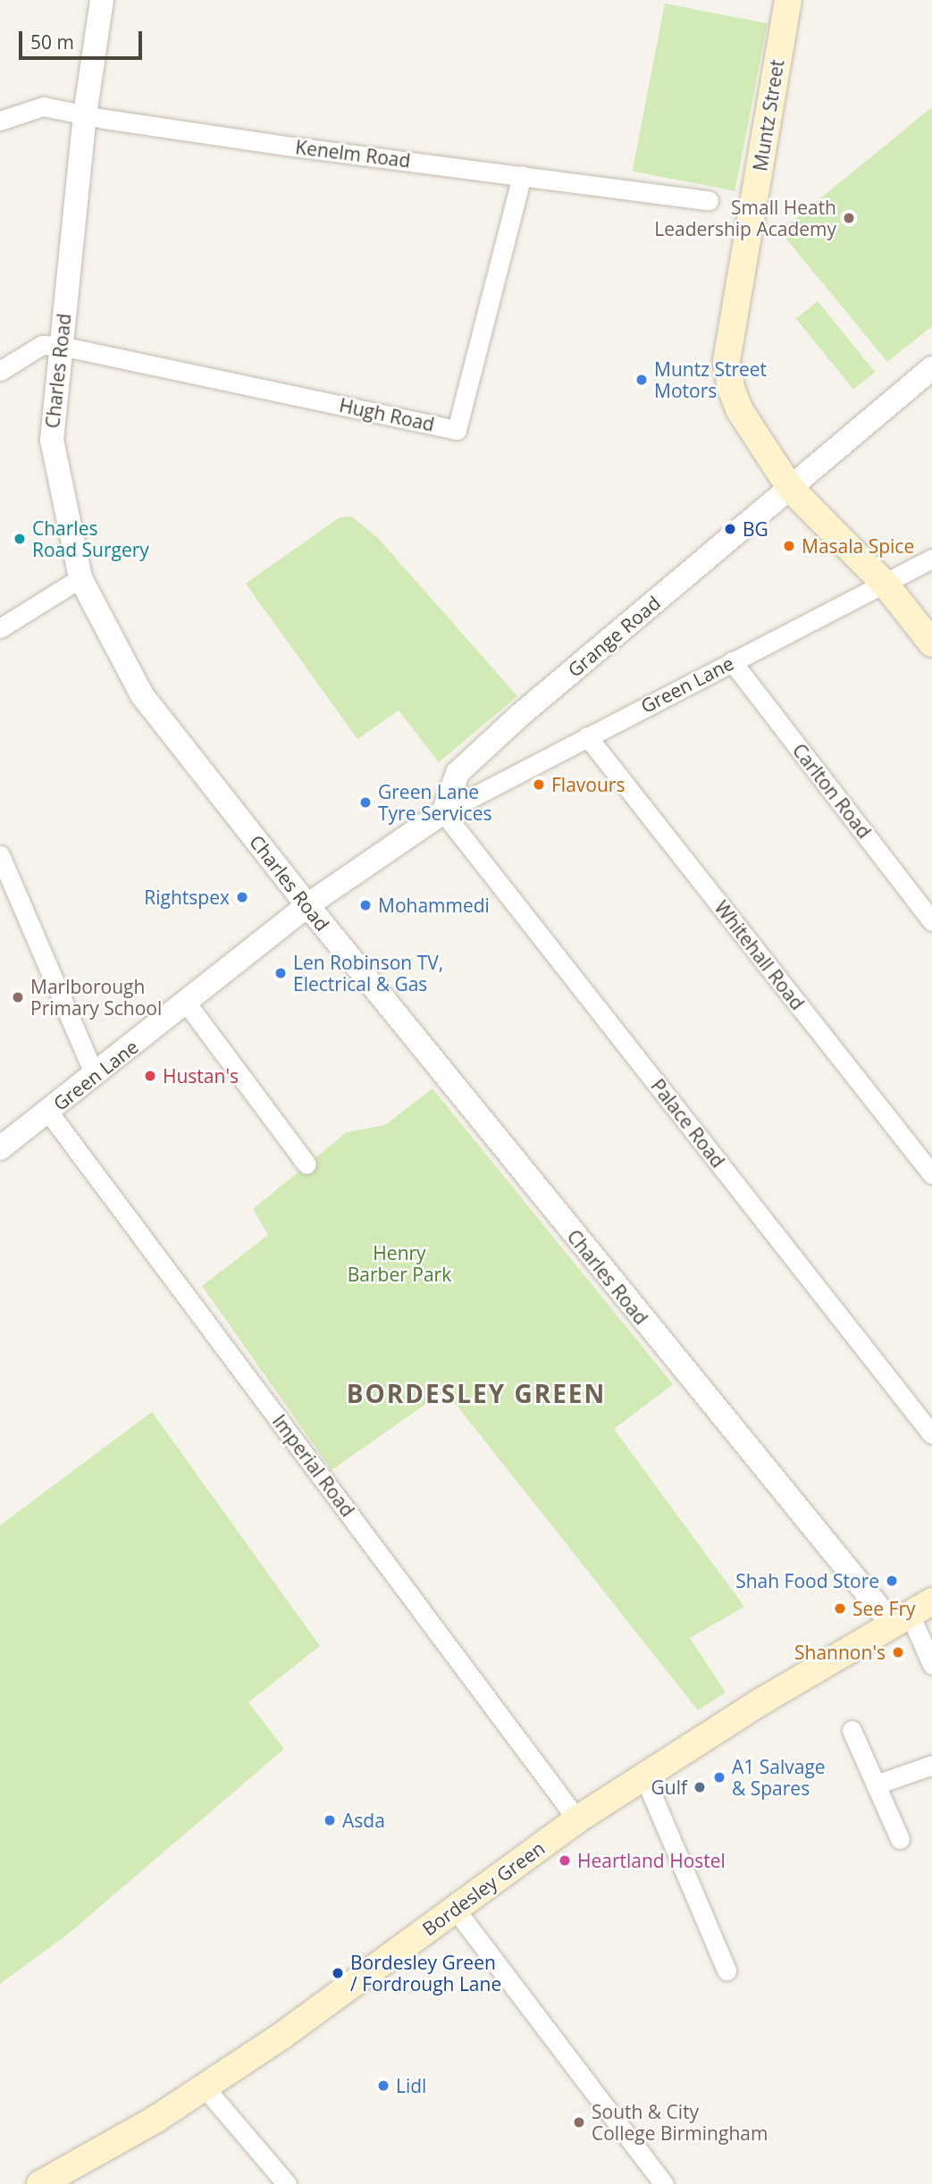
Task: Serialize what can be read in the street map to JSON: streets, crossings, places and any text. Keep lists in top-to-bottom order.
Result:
{
  "streets": {
    "main road": ["Muntz Street", "Bordesley Green"],
    "street": [
      "Kenelm Road",
      "Charles Road",
      "Hugh Road",
      "Grange Road",
      "Green Lane",
      "Carlton Road",
      "Whitehall Road",
      "Palace Road",
      "Imperial Road"
    ]
  },
  "crossings": [
    ["Muntz Street", "Grange Road"],
    ["Muntz Street", "Green Lane"],
    ["Kenelm Road", "Charles Road"],
    ["Kenelm Road", "Hugh Road"],
    ["Charles Road", "Hugh Road"],
    ["Charles Road", "Green Lane"],
    ["Charles Road", "Bordesley Green"],
    ["Grange Road", "Green Lane"],
    ["Grange Road", "Palace Road"],
    ["Green Lane", "Carlton Road"],
    ["Green Lane", "Whitehall Road"],
    ["Green Lane", "Palace Road"],
    ["Green Lane", "Imperial Road"],
    ["Imperial Road", "Bordesley Green"]
  ],
  "districts": ["BORDESLEY GREEN"],
  "parks": ["Henry Barber Park"],
  "places": [
    "Small Heath Leadership Academy",
    "Muntz Street Motors",
    "BG",
    "Charles Road Surgery",
    "Masala Spice",
    "Flavours",
    "Green Lane Tyre Services",
    "Rightspex",
    "Mohammedi",
    "Len Robinson TV, Electrical & Gas",
    "Marlborough Primary School",
    "Hustan's",
    "Shah Food Store",
    "See Fry",
    "Shannon's",
    "A1 Salvage & Spares",
    "Gulf",
    "Asda",
    "Heartland Hostel",
    "Bordesley Green / Fordrough Lane",
    "Lidl",
    "South & City College Birmingham"
  ],
  "scale_bar": "50 m"
}
